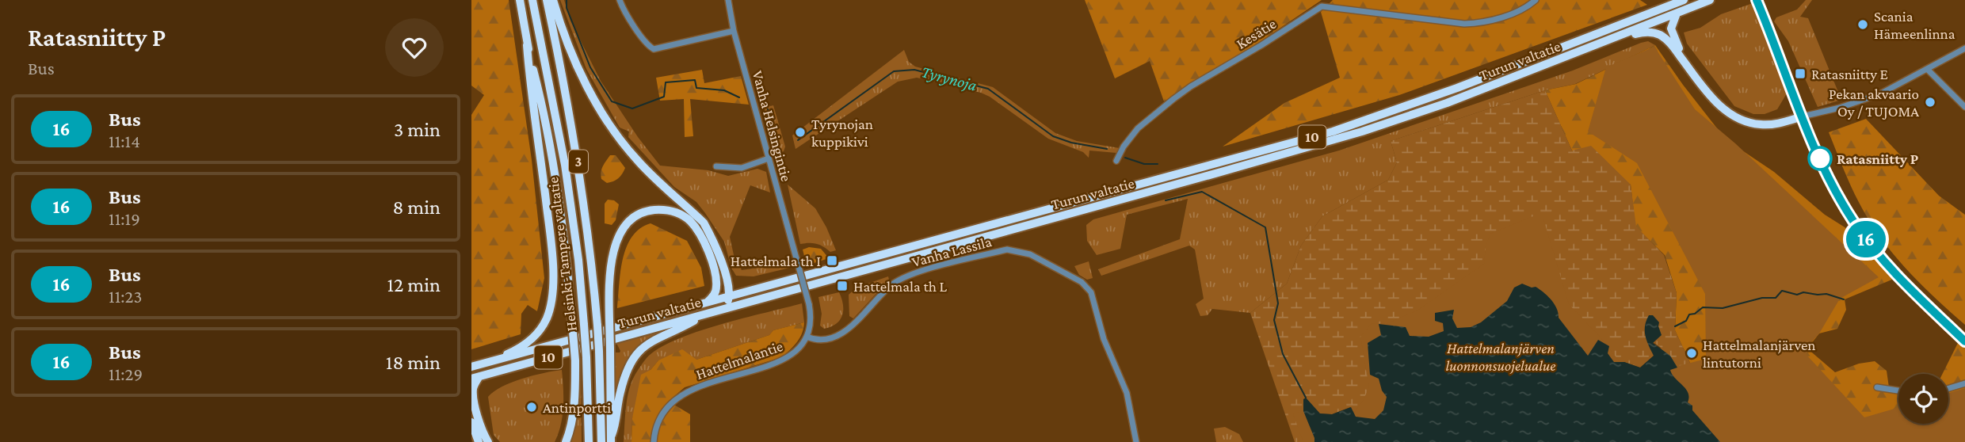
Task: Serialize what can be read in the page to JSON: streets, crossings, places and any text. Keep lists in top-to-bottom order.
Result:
{
  "streets": {
    "highway": [
      "Turun valtatie",
      "10",
      "3",
      "Helsinki-Tampere valtatie"
    ],
    "street": [
      "Kesätie",
      "Vanha Helsingintie",
      "Vanha Lassila",
      "Hattelmalantie"
    ]
  },
  "crossings": [
    ["Vanha Helsingintie", "Vanha Lassila"],
    ["Vanha Helsingintie", "Hattelmalantie"],
    ["Vanha Lassila", "Hattelmalantie"]
  ],
  "water": ["Tyrynoja"],
  "parks": ["Hattelmalanjärven luonnonsuojelualue"],
  "places": {
    "other": [
      "Scania Hämeenlinna",
      "Pekan akvaario Oy / TUJOMA",
      "Tyrynojan kuppikivi",
      "Ratasniitty P",
      "Hattelmalanjärven lintutorni",
      "Antinportti"
    ],
    "transit": ["Ratasniitty E", "Hattelmala th I", "Hattelmala th L"]
  },
  "lines": ["bus line 16"],
  "page": {
    "heading": ["Ratasniitty P", "Bus"],
    "on_map": "16",
    "list": [
      {
        "mark": "16",
        "name": "Bus",
        "note": "11:14",
        "value": "3 min"
      },
      {
        "mark": "16",
        "name": "Bus",
        "note": "11:19",
        "value": "8 min"
      },
      {
        "mark": "16",
        "name": "Bus",
        "note": "11:23",
        "value": "12 min"
      },
      {
        "mark": "16",
        "name": "Bus",
        "note": "11:29",
        "value": "18 min"
      }
    ]
  }
}
